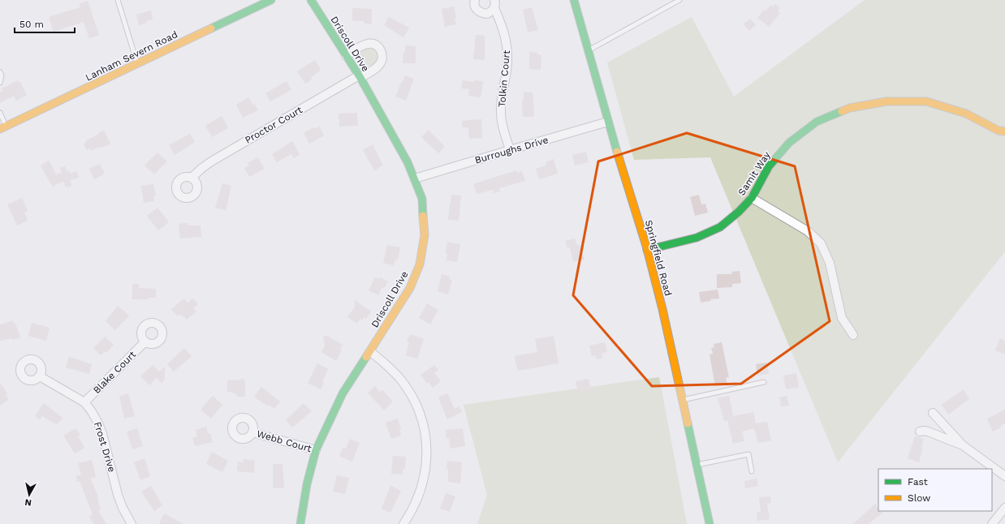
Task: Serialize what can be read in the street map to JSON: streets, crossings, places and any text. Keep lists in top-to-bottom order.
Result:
{
  "streets": {
    "street": [
      "Driscoll Drive",
      "Lanham Severn Road",
      "Tolkin Court",
      "Proctor Court",
      "Burroughs Drive",
      "Samit Way",
      "Springfield Road",
      "Blake Court",
      "Webb Court",
      "Frost Drive"
    ]
  },
  "crossings": [
    ["Driscoll Drive", "Proctor Court"],
    ["Driscoll Drive", "Burroughs Drive"],
    ["Driscoll Drive", "Webb Court"],
    ["Tolkin Court", "Burroughs Drive"],
    ["Burroughs Drive", "Springfield Road"],
    ["Samit Way", "Springfield Road"],
    ["Blake Court", "Frost Drive"]
  ],
  "legend": ["Fast", "Slow"],
  "scale_bar": "50 m",
  "north": "bottom"
}
